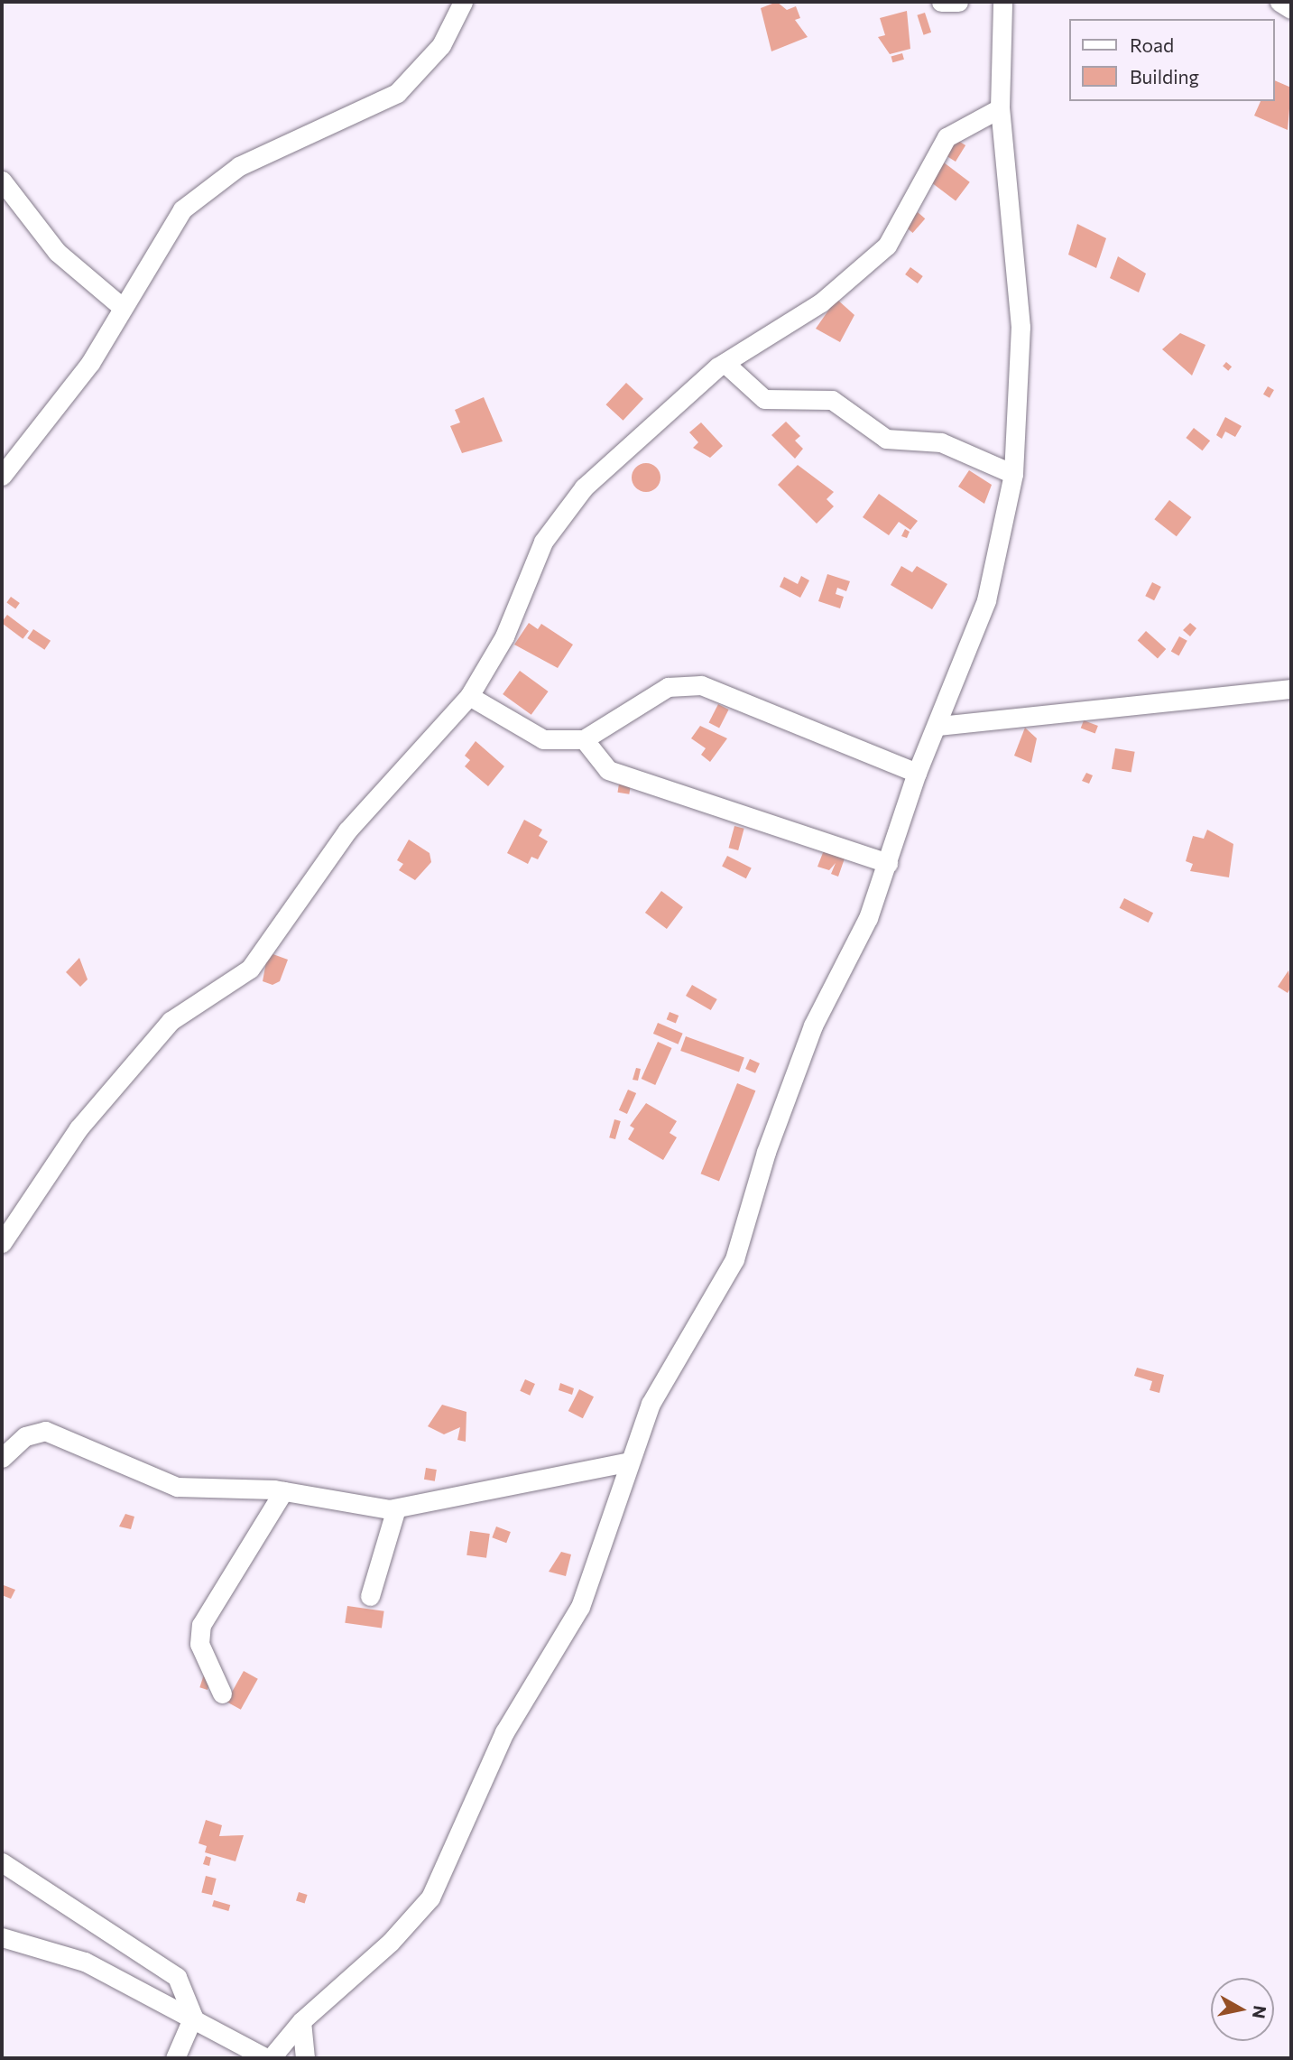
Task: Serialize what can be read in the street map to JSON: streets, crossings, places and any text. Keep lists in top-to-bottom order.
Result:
{
  "legend": ["Road", "Building"],
  "north": "right"
}
